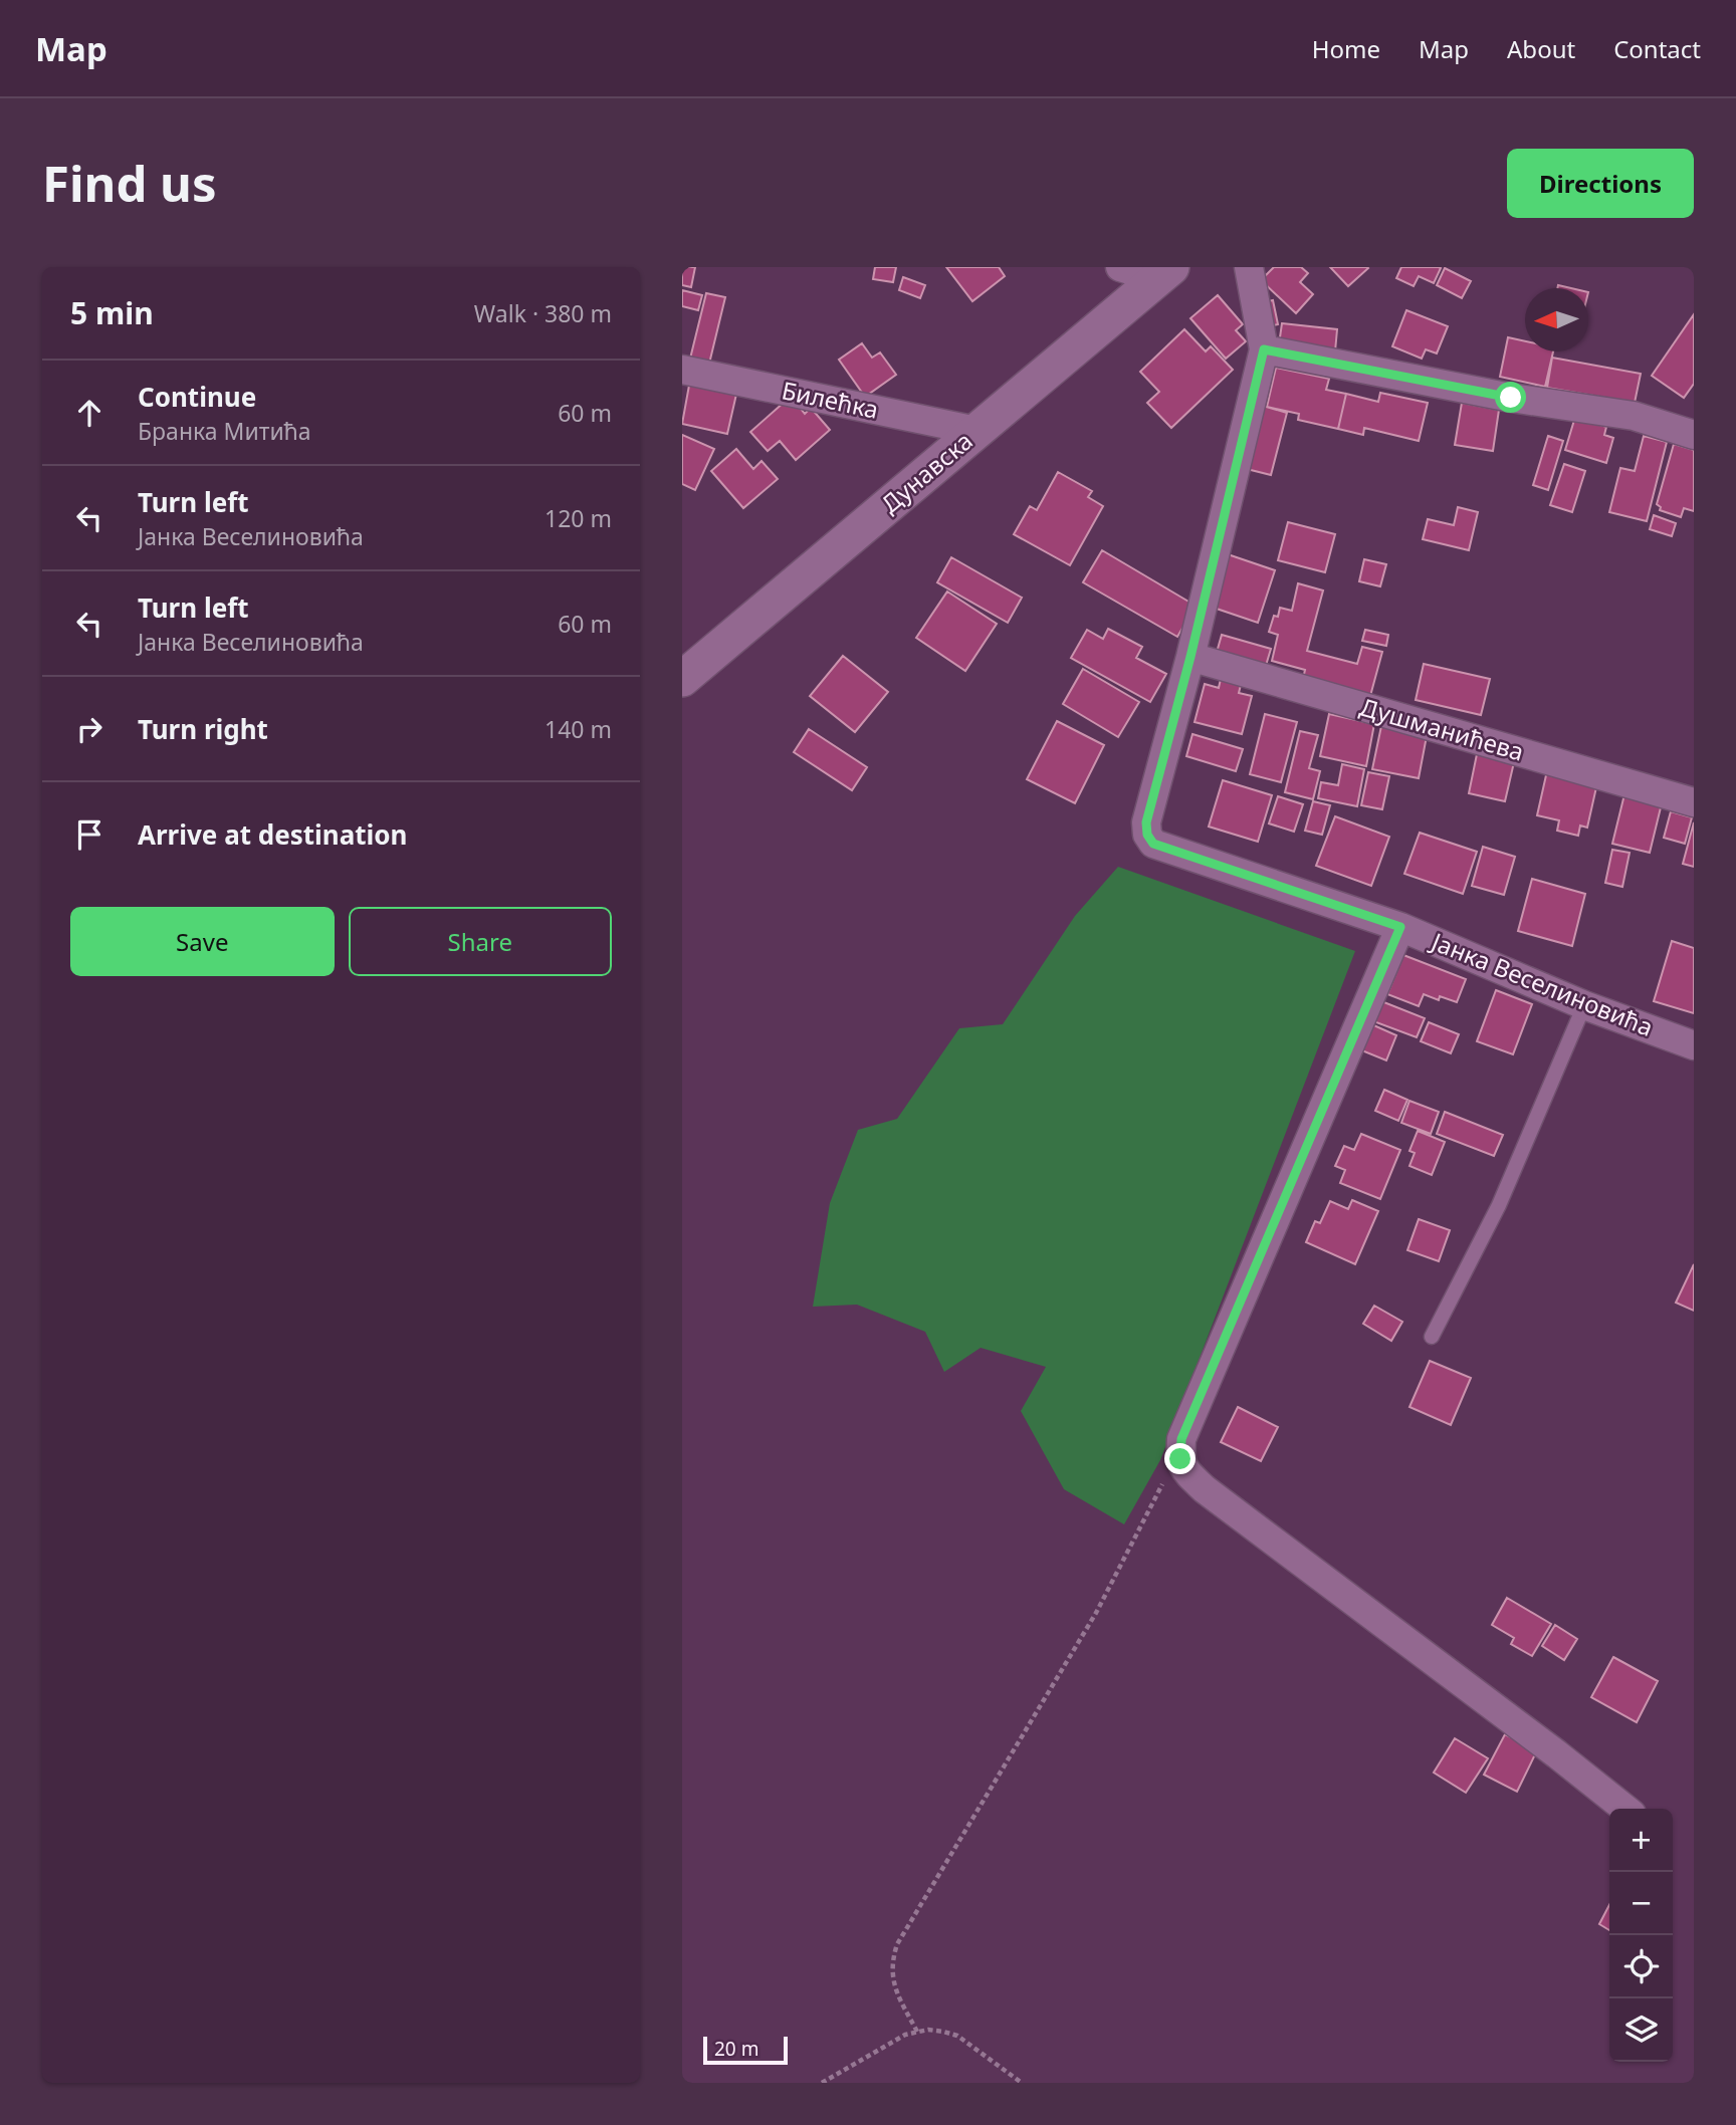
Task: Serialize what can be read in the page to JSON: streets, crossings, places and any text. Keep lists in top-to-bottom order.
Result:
{
  "streets": {
    "street": [
      "Билећка",
      "Дунавска",
      "Душманићева",
      "Јанка Веселиновића"
    ]
  },
  "crossings": [
    ["Билећка", "Дунавска"],
    ["Душманићева", "Јанка Веселиновића"]
  ],
  "scale_bar": "20 m",
  "north": "left",
  "page": {
    "header": "Map",
    "nav": [
      "Home",
      "Map",
      "About",
      "Contact"
    ],
    "buttons": [
      "Directions",
      ["Save", "Share"]
    ],
    "title": "Find us",
    "heading": ["5 min", "Walk · 380 m"],
    "list": [
      ["Continue", "Бранка Митића", "60 m"],
      ["Turn left", "Јанка Веселиновића", "120 m"],
      ["Turn left", "Јанка Веселиновића", "60 m"],
      ["Turn right", "140 m"],
      "Arrive at destination"
    ],
    "map_buttons": ["+", "−"],
    "scale": "20 m"
  }
}
